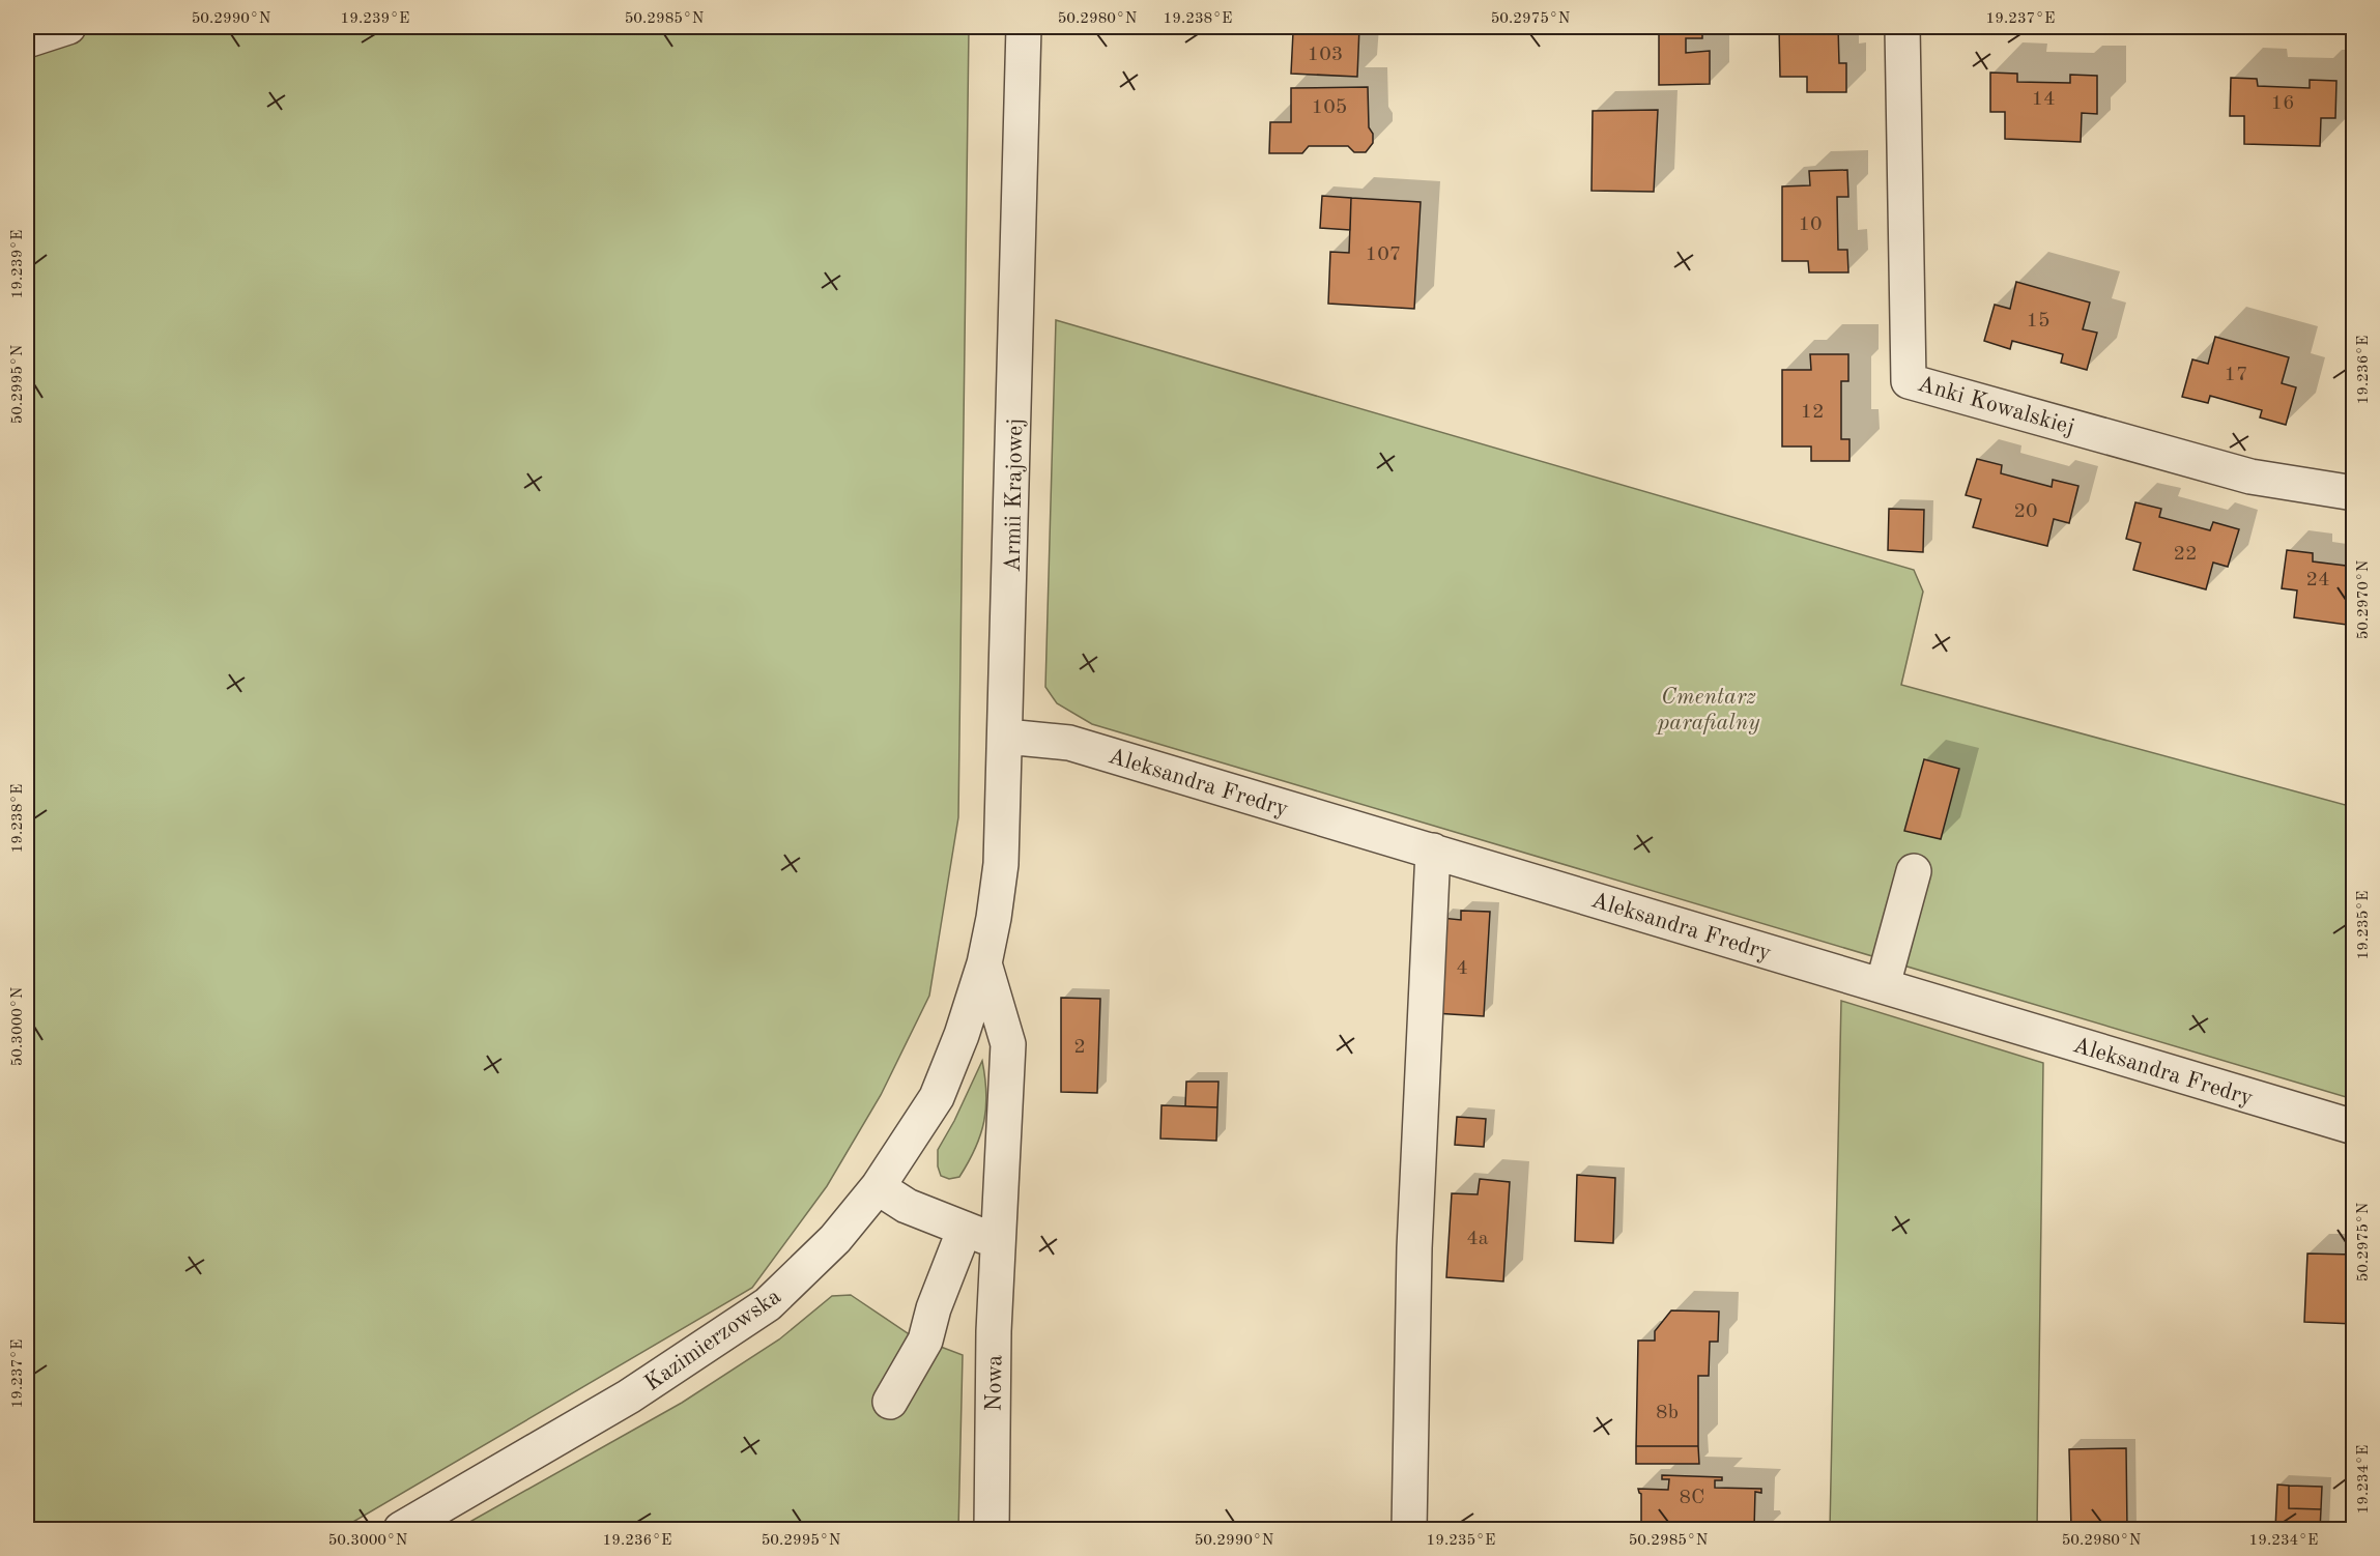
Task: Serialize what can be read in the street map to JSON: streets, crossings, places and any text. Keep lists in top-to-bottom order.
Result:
{
  "streets": {
    "street": [
      "Anki Kowalskiej",
      "Armii Krajowej",
      "Aleksandra Fredry",
      "Kazimierzowska",
      "Nowa"
    ]
  },
  "crossings": [
    ["Armii Krajowej", "Aleksandra Fredry"],
    ["Armii Krajowej", "Kazimierzowska"],
    ["Armii Krajowej", "Nowa"],
    ["Kazimierzowska", "Nowa"]
  ],
  "parks": ["Cmentarz parafialny"],
  "house_numbers": [
    "103",
    "14",
    "16",
    "105",
    "10",
    "107",
    "15",
    "17",
    "12",
    "20",
    "22",
    "24",
    "4",
    "2",
    "4a",
    "8b",
    "8C"
  ],
  "coordinates": [
    "50.2990°N",
    "19.239°E",
    "50.2985°N",
    "50.2980°N",
    "19.238°E",
    "50.2975°N",
    "19.237°E",
    "19.236°E",
    "50.2995°N",
    "50.2970°N",
    "19.235°E",
    "50.3000°N",
    "19.234°E"
  ]
}
